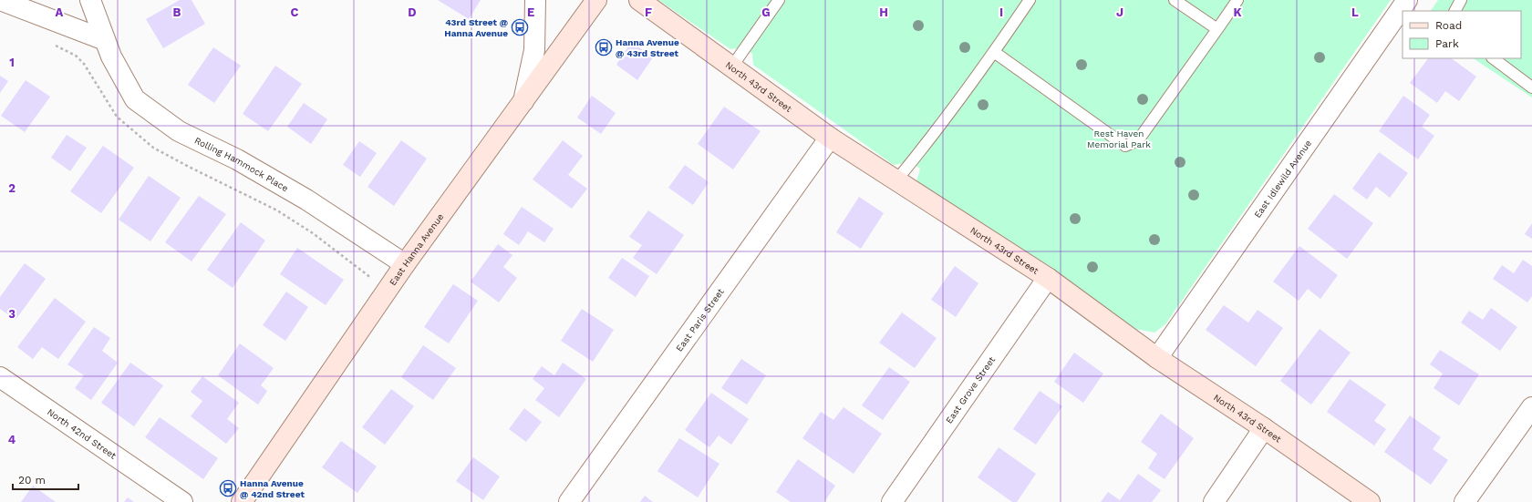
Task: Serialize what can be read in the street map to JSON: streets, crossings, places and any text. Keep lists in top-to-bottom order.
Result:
{
  "streets": {
    "street": [
      "North 43rd Street",
      "Rolling Hammock Place",
      "East Idlewild Avenue",
      "East Hanna Avenue",
      "East Paris Street",
      "East Grove Street",
      "North 42nd Street"
    ]
  },
  "crossings": [
    ["North 43rd Street", "East Idlewild Avenue"],
    ["North 43rd Street", "East Paris Street"],
    ["North 43rd Street", "East Grove Street"],
    ["Rolling Hammock Place", "East Hanna Avenue"]
  ],
  "parks": ["Rest Haven Memorial Park"],
  "places": {
    "bus stop": ["43rd Street @ Hanna Avenue", "Hanna Avenue @ 43rd Street", "Hanna Avenue @ 42nd Street"]
  },
  "legend": ["Road", "Park"],
  "scale_bar": "20 m",
  "grid": {
    "columns": [
      "A",
      "B",
      "C",
      "D",
      "E",
      "F",
      "G",
      "H",
      "I",
      "J",
      "K",
      "L"
    ],
    "rows": [
      "1",
      "2",
      "3",
      "4"
    ]
  }
}
